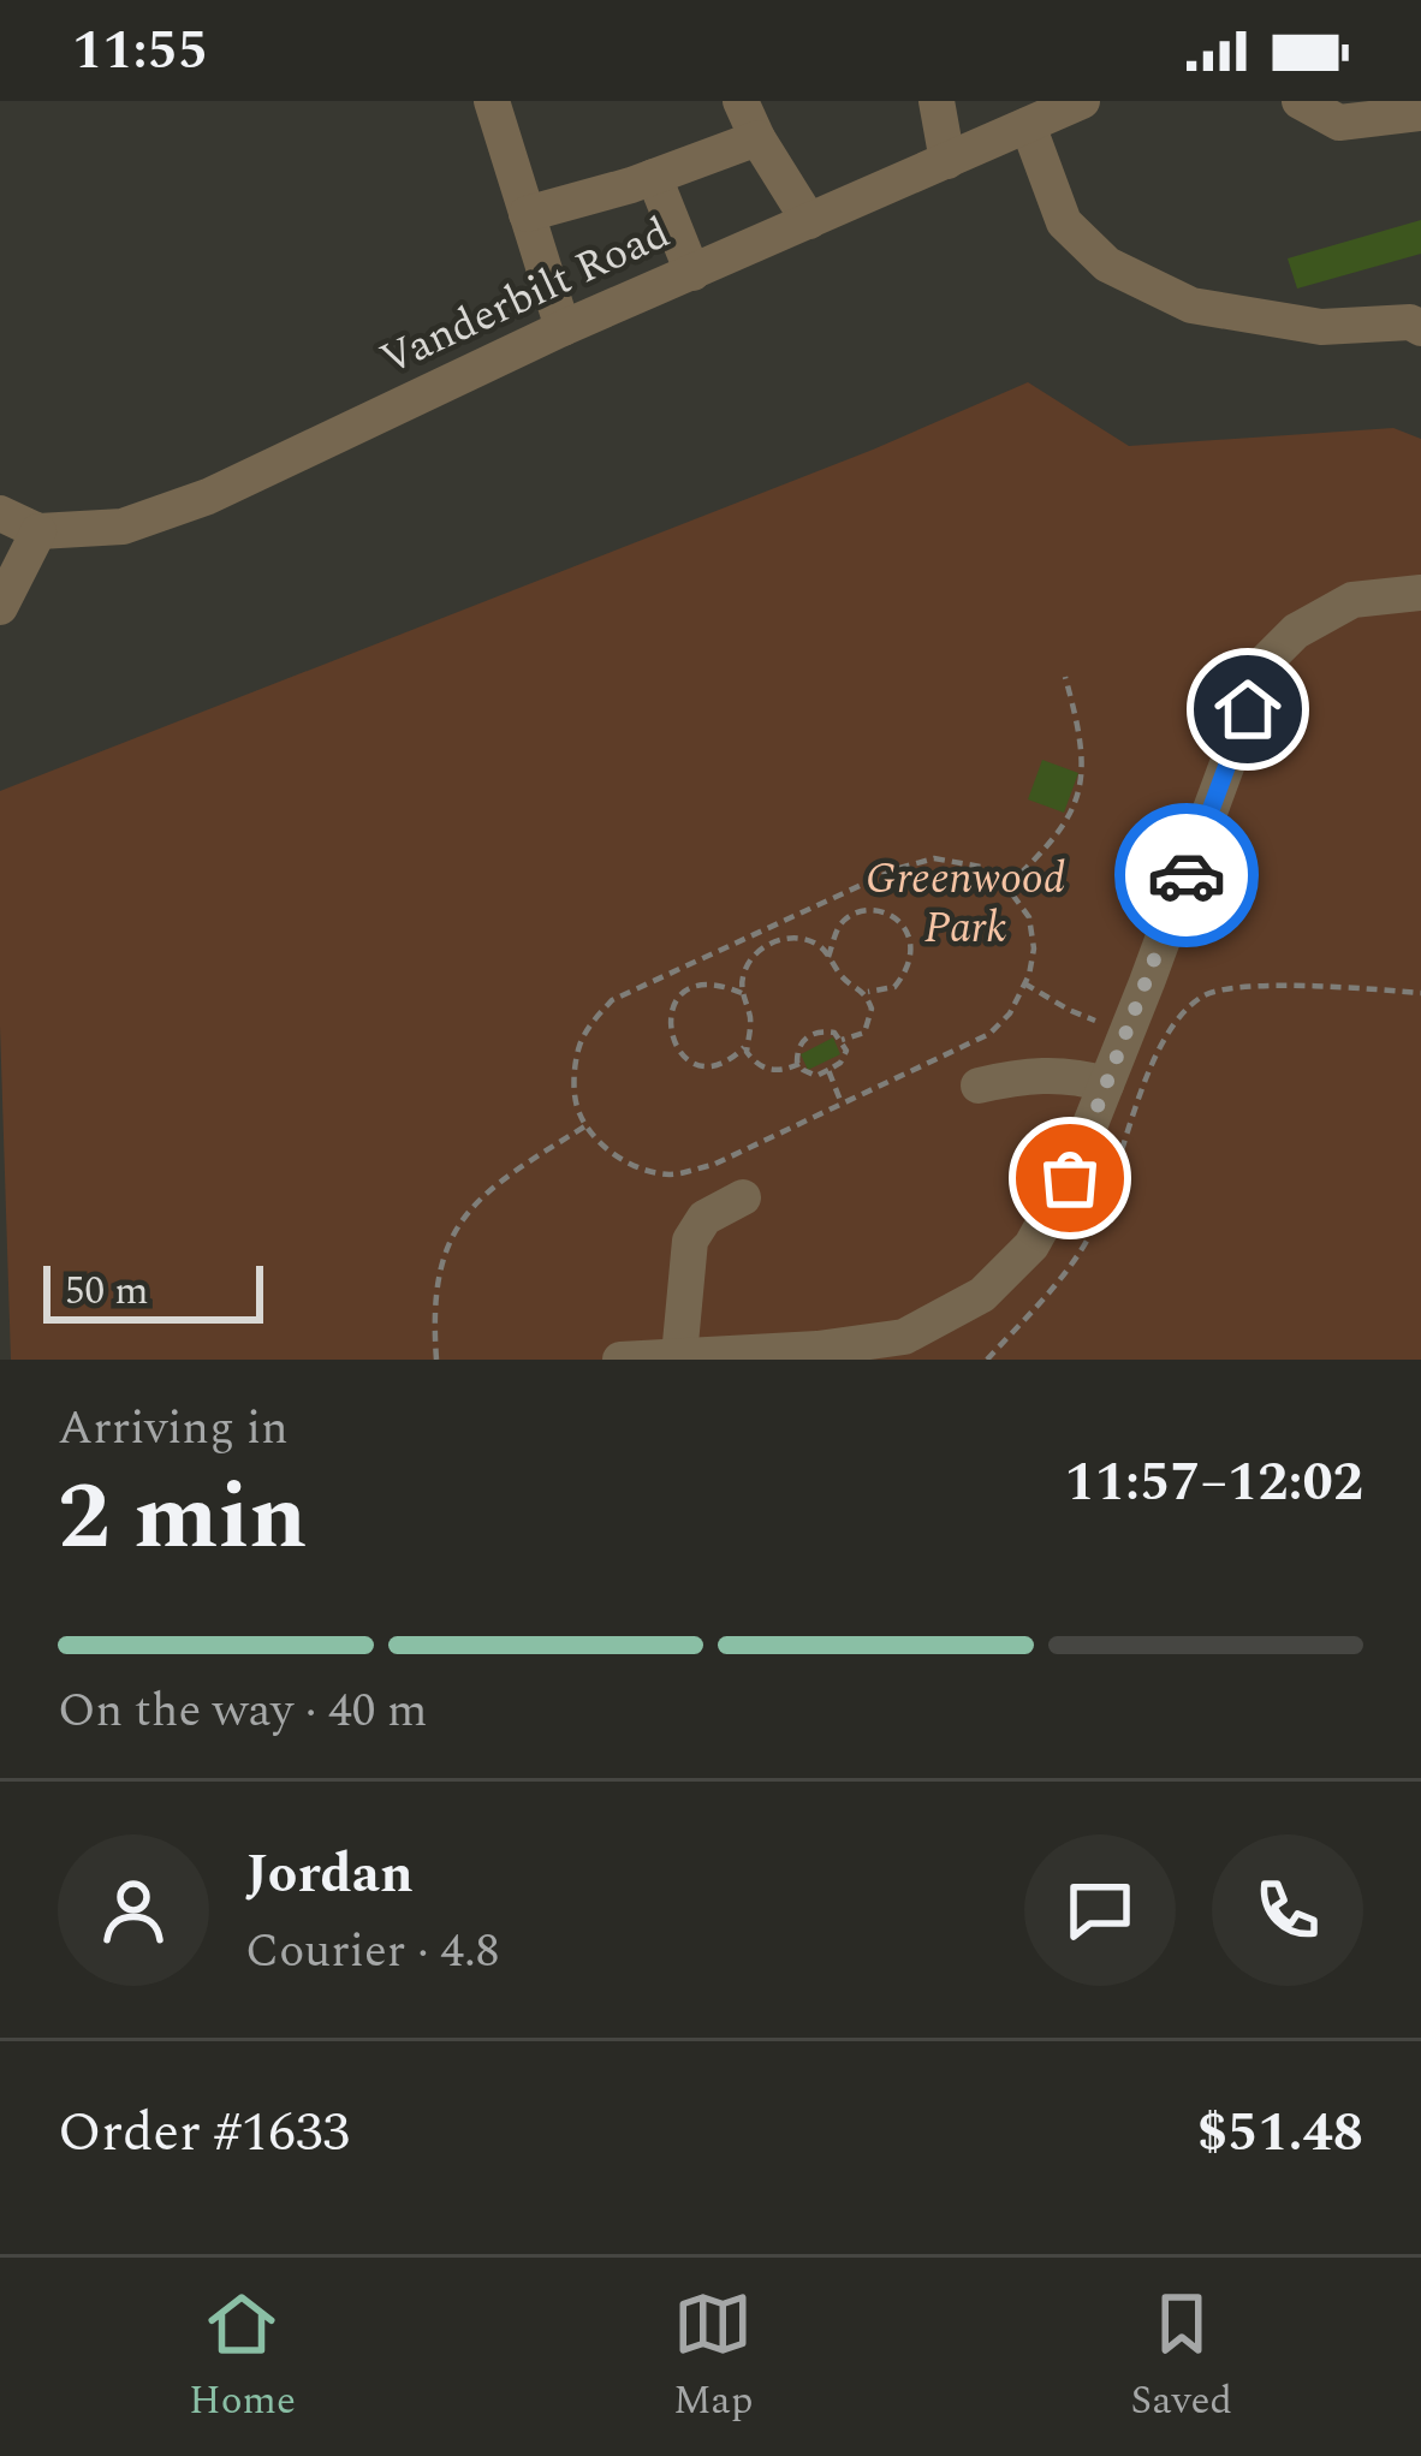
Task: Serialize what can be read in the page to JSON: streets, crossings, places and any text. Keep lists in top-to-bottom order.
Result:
{
  "streets": {
    "street": ["Vanderbilt Road"]
  },
  "parks": ["Greenwood Park"],
  "scale_bar": "50 m",
  "page": {
    "status": "11:55",
    "scale": "50 m",
    "heading": ["2 min", "Arriving in", "11:57–12:02"],
    "panel": [
      "Jordan",
      "Courier · 4.8",
      "Order #1633",
      "$51.48"
    ],
    "bar": "On the way · 40 m",
    "tabs": ["Home", "Map", "Saved"]
  }
}
